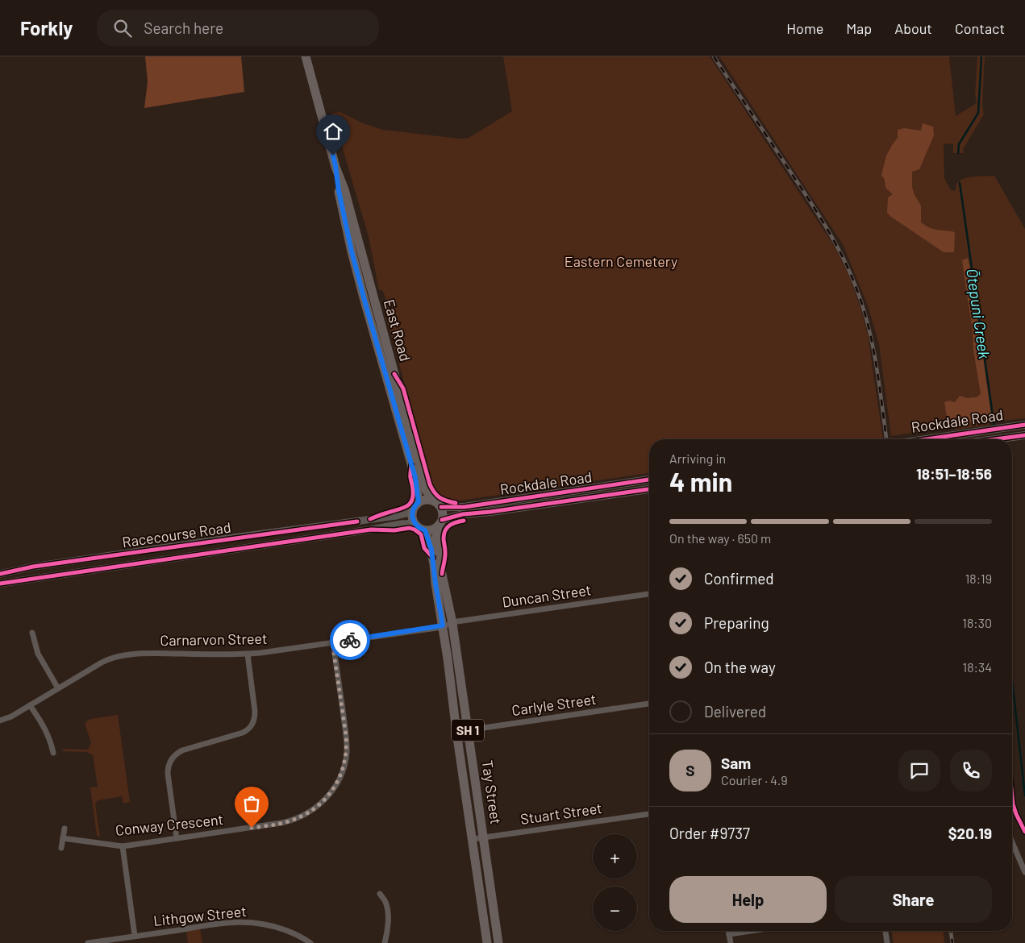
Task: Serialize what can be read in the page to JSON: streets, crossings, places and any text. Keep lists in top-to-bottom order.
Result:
{
  "streets": {
    "highway": ["East Road", "SH 1", "Tay Street"],
    "main road": ["Rockdale Road"],
    "street": [
      "Racecourse Road",
      "Duncan Street",
      "Carnarvon Street",
      "Carlyle Street",
      "Stuart Street",
      "Conway Crescent",
      "Lithgow Street"
    ]
  },
  "crossings": [
    ["East Road", "Rockdale Road"],
    ["East Road", "Racecourse Road"],
    ["East Road", "SH 1"],
    ["East Road", "Tay Street"],
    ["Rockdale Road", "Racecourse Road"],
    ["Rockdale Road", "SH 1"],
    ["Rockdale Road", "Tay Street"],
    ["Racecourse Road", "SH 1"],
    ["Racecourse Road", "Tay Street"],
    ["Duncan Street", "Carnarvon Street"],
    ["Duncan Street", "Tay Street"],
    ["Carnarvon Street", "Tay Street"],
    ["Carnarvon Street", "Conway Crescent"],
    ["Carlyle Street", "Tay Street"],
    ["SH 1", "Tay Street"],
    ["Tay Street", "Stuart Street"]
  ],
  "water": ["Ōtepuni Creek"],
  "parks": ["Eastern Cemetery"],
  "page": {
    "header": "Forkly",
    "search": "Search here",
    "nav": [
      "Home",
      "Map",
      "About",
      "Contact"
    ],
    "heading": ["4 min", "Arriving in", "18:51–18:56"],
    "panel": [
      "Sam",
      "Courier · 4.9",
      "Order #9737",
      "$20.19"
    ],
    "bar": "On the way · 650 m",
    "list": [
      ["Confirmed", "18:19"],
      ["Preparing", "18:30"],
      ["On the way", "18:34"],
      "Delivered"
    ],
    "round": "S",
    "map_buttons": ["+", "−"],
    "buttons": ["Help", "Share"]
  }
}
